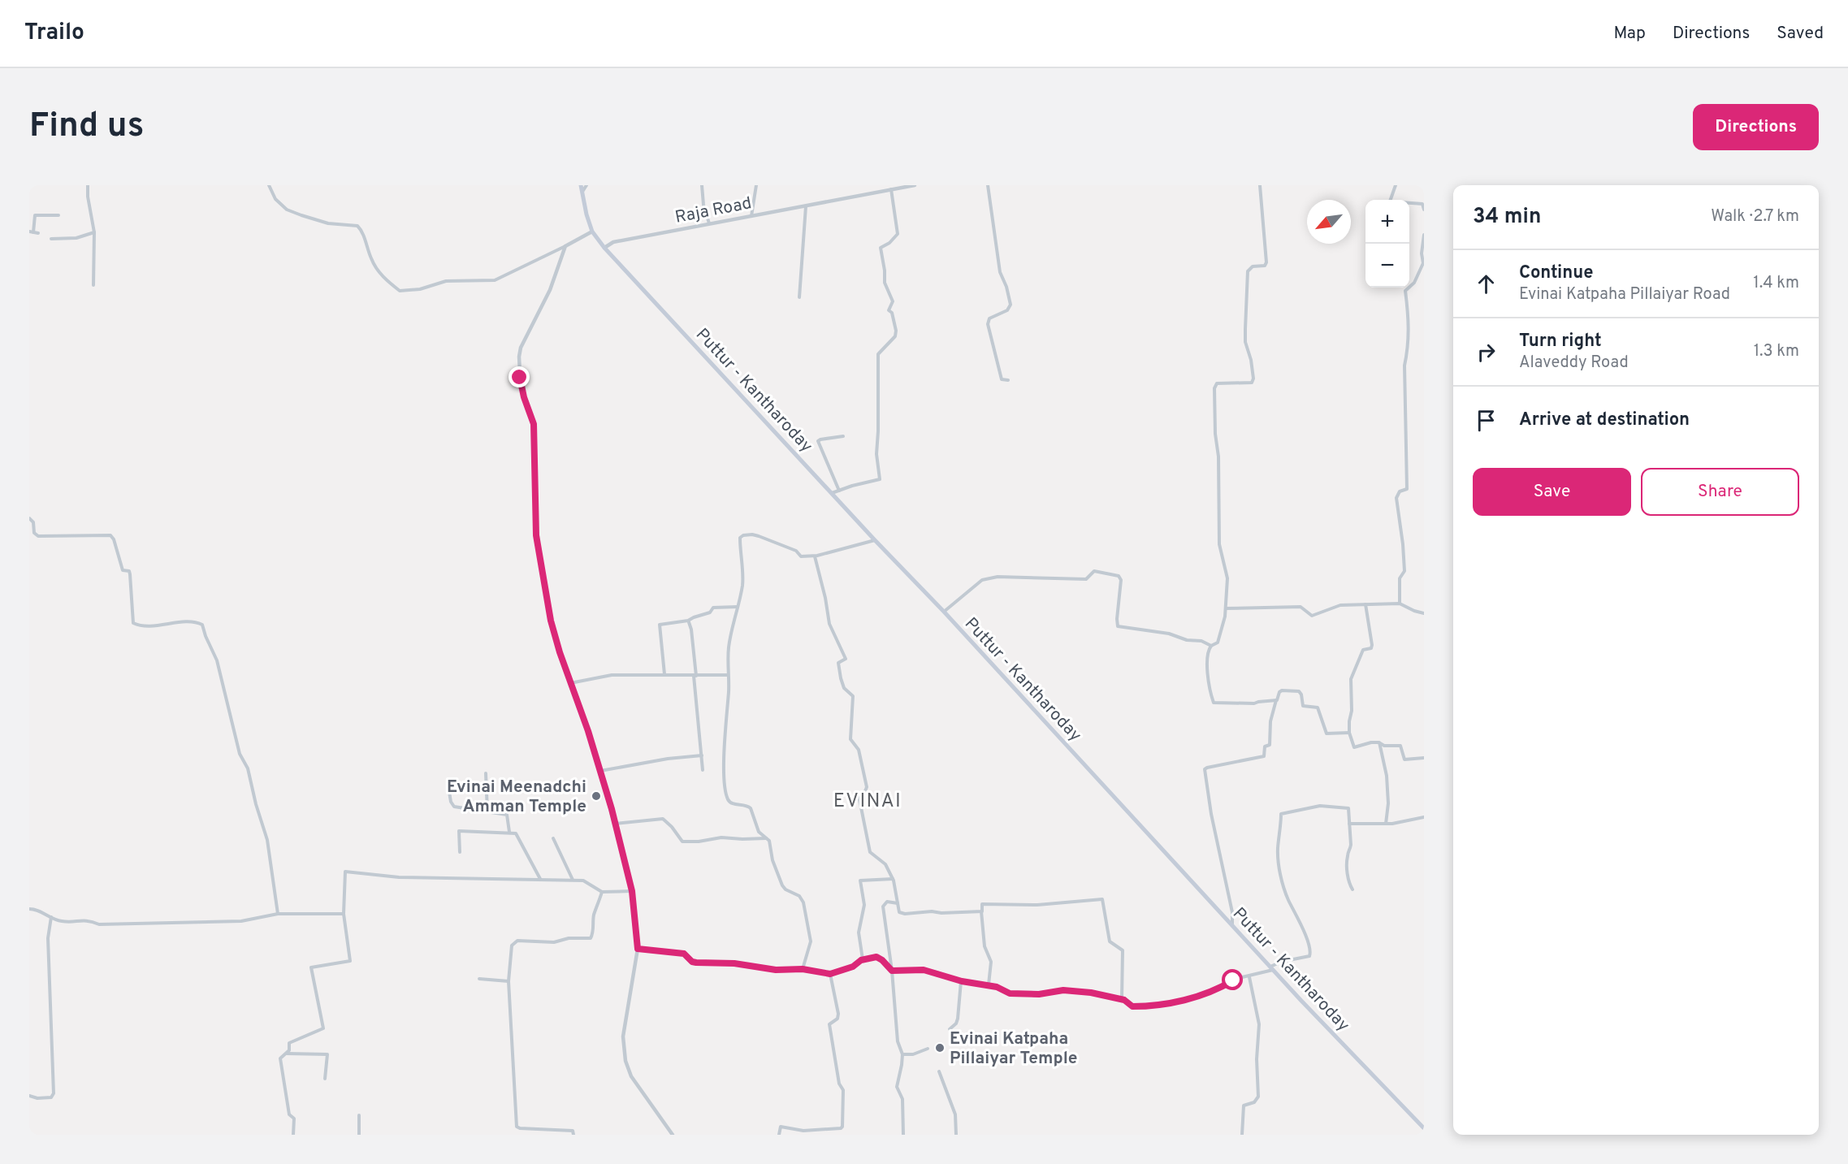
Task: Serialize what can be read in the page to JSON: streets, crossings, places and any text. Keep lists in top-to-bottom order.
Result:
{
  "streets": {
    "main road": ["Puttur - Kantharoday"],
    "street": ["Raja Road"]
  },
  "crossings": [
    ["Raja Road", "Puttur - Kantharoday"]
  ],
  "districts": ["EVINAI"],
  "places": ["Evinai Meenadchi Amman Temple", "Evinai Katpaha Pillaiyar Temple"],
  "north": "bottom left",
  "page": {
    "header": "Trailo",
    "nav": ["Map", "Directions", "Saved"],
    "buttons": [
      "Directions",
      ["Save", "Share"]
    ],
    "title": "Find us",
    "heading": ["34 min", "Walk · 2.7 km"],
    "map_buttons": ["+", "−"],
    "list": [
      ["Continue", "Evinai Katpaha Pillaiyar Road", "1.4 km"],
      ["Turn right", "Alaveddy Road", "1.3 km"],
      "Arrive at destination"
    ]
  }
}
